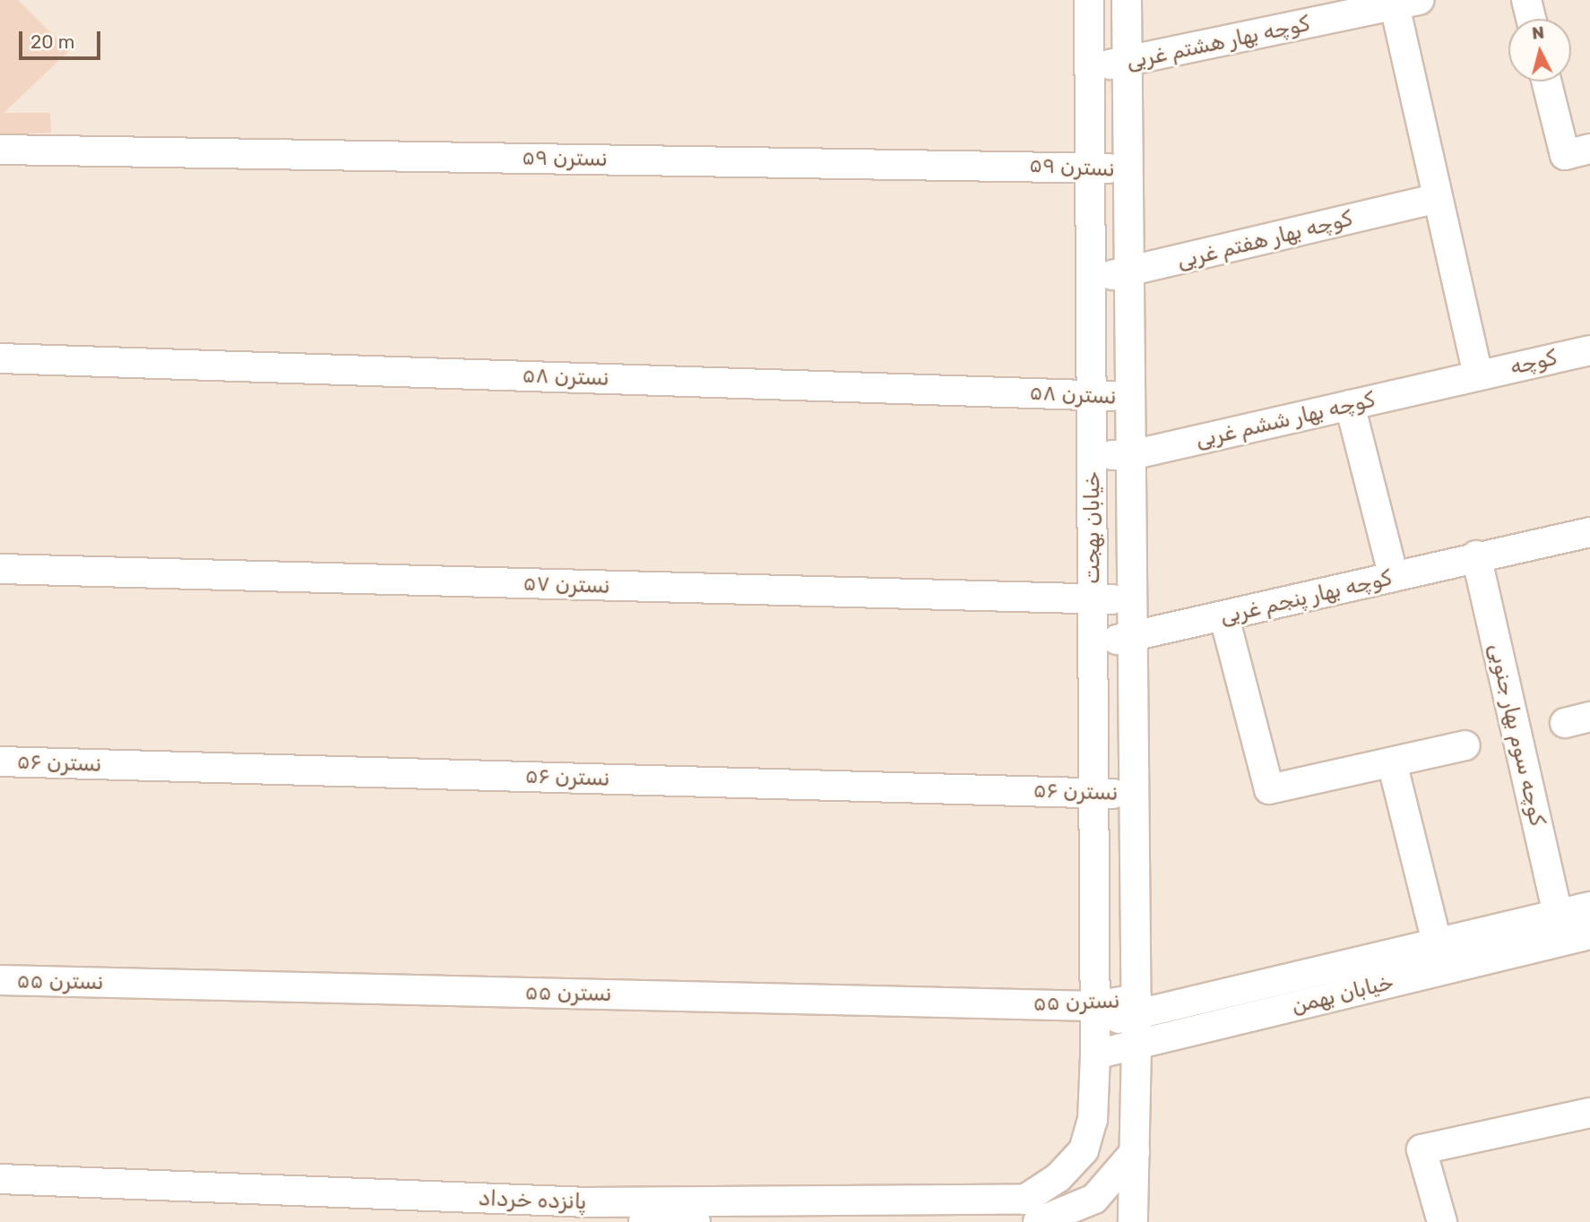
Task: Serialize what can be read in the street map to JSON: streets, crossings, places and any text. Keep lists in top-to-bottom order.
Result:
{
  "streets": {
    "street": [
      "کوچه بهار هشتم غربی",
      "نسترن ۵۹",
      "کوچه بهار هفتم غربی",
      "کوچه",
      "نسترن ۵۸",
      "کوچه بهار ششم غربی",
      "خیابان بهجت",
      "نسترن ۵۷",
      "کوچه بهار پنجم غربی",
      "کوچه سوم بهار جنوبی",
      "نسترن ۵۶",
      "نسترن ۵۵",
      "خیابان بهمن",
      "پانزده خرداد"
    ]
  },
  "crossings": [
    ["کوچه بهار هشتم غربی", "خیابان بهجت"],
    ["نسترن ۵۹", "خیابان بهجت"],
    ["کوچه بهار هفتم غربی", "خیابان بهجت"],
    ["کوچه", "کوچه بهار ششم غربی"],
    ["نسترن ۵۸", "خیابان بهجت"],
    ["کوچه بهار ششم غربی", "خیابان بهجت"],
    ["خیابان بهجت", "نسترن ۵۷"],
    ["خیابان بهجت", "کوچه بهار پنجم غربی"],
    ["خیابان بهجت", "نسترن ۵۶"],
    ["خیابان بهجت", "نسترن ۵۵"],
    ["خیابان بهجت", "خیابان بهمن"],
    ["خیابان بهجت", "پانزده خرداد"],
    ["کوچه بهار پنجم غربی", "کوچه سوم بهار جنوبی"],
    ["کوچه سوم بهار جنوبی", "خیابان بهمن"],
    ["نسترن ۵۵", "خیابان بهمن"]
  ],
  "scale_bar": "20 m",
  "north": "top"
}
